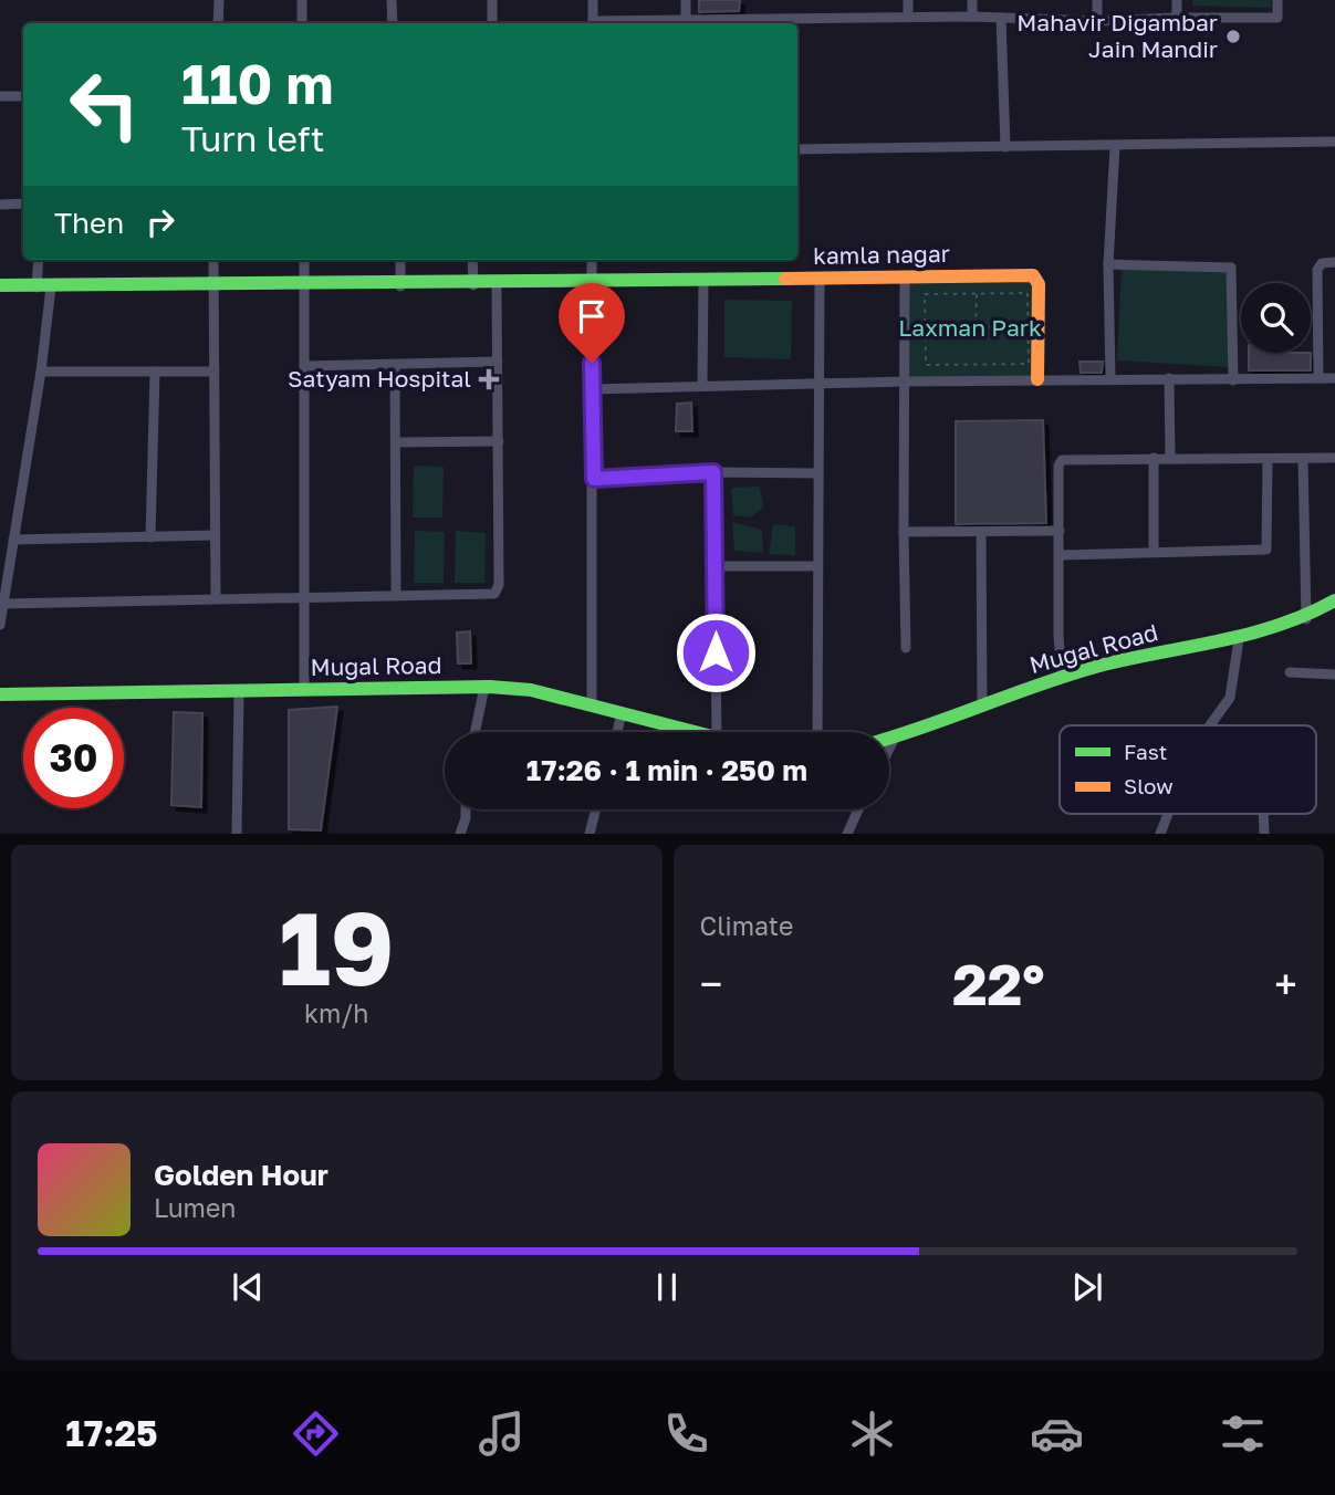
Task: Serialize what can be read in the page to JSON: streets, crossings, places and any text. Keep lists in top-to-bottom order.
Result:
{
  "streets": {
    "street": ["kamla nagar", "Mugal Road"]
  },
  "parks": ["Laxman Park"],
  "places": {
    "other": ["Mahavir Digambar Jain Mandir"],
    "health": ["Satyam Hospital"]
  },
  "legend": ["Fast", "Slow"],
  "page": {
    "turn": ["110 m", "Turn left"],
    "then": "Then",
    "limit": "30",
    "trip": "17:26 · 1 min · 250 m",
    "tile": [
      ["19", "km/h"],
      "Climate"
    ],
    "heat": ["−", "22°", "+"],
    "song": ["Golden Hour", "Lumen"],
    "tabs": "17:25"
  }
}
